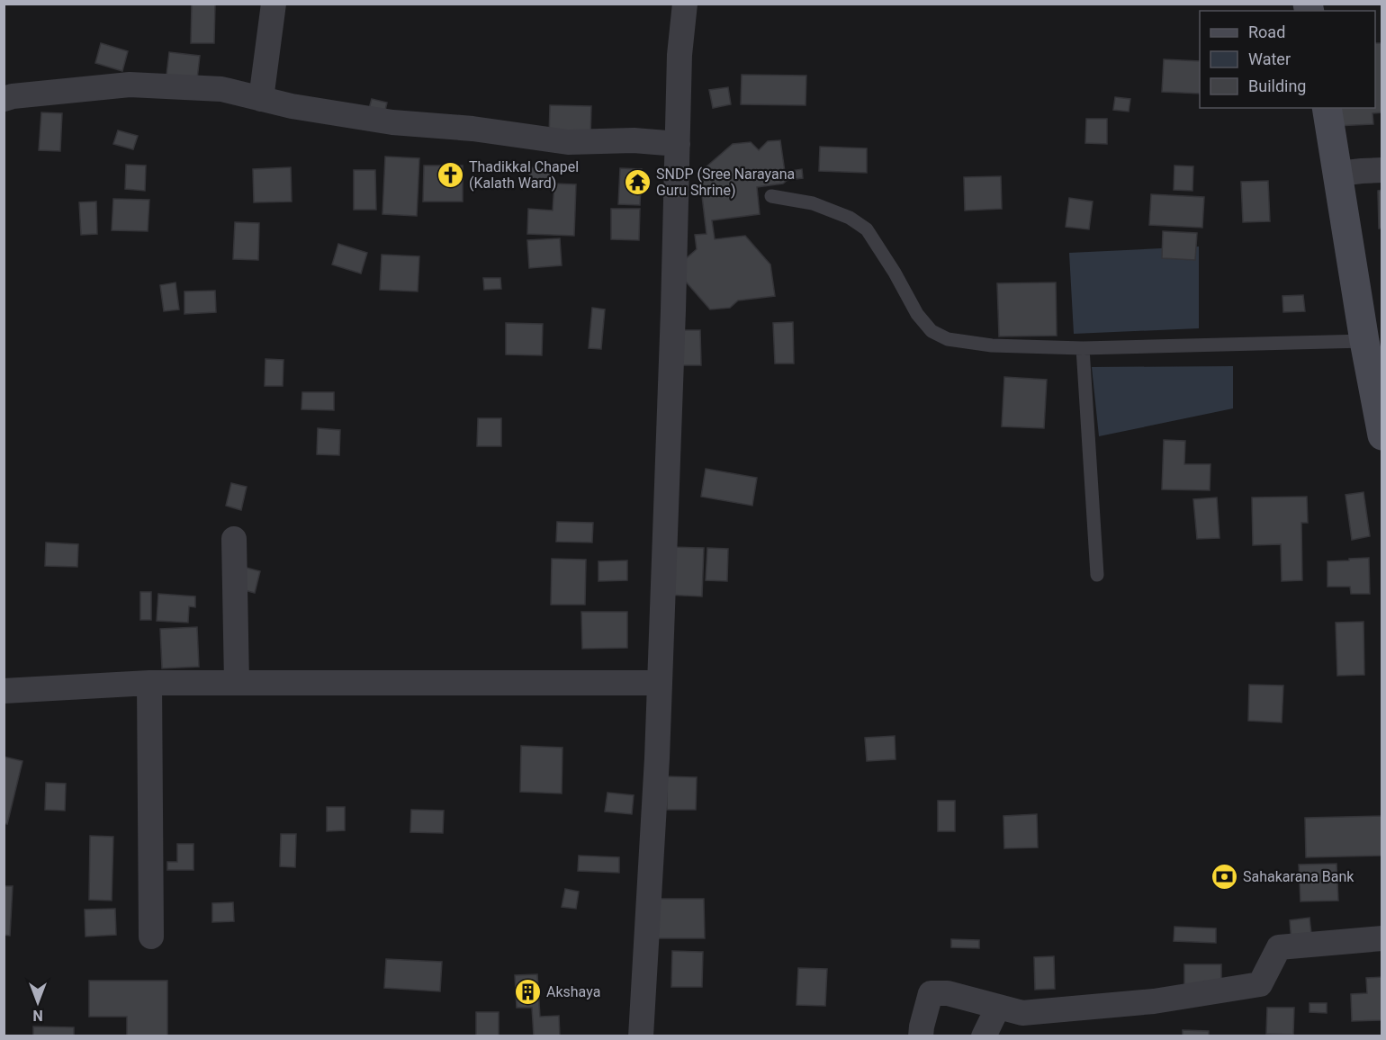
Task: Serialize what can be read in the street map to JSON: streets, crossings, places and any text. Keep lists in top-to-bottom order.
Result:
{
  "places": {
    "church": ["Thadikkal Chapel (Kalath Ward)"],
    "temple": ["SNDP (Sree Narayana Guru Shrine)"],
    "bank": ["Sahakarana Bank"],
    "building": ["Akshaya"]
  },
  "legend": ["Road", "Water", "Building"],
  "north": "bottom"
}
